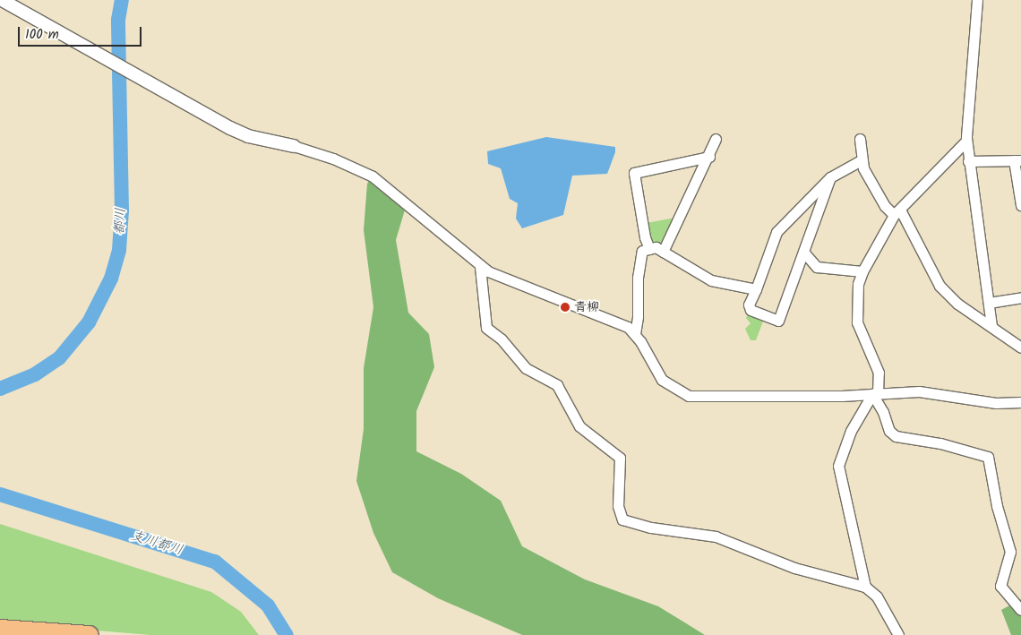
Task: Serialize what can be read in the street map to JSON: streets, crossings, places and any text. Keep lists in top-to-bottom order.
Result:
{
  "water": ["都川", "支川都川"],
  "places": ["青柳"],
  "scale_bar": "100 m"
}
